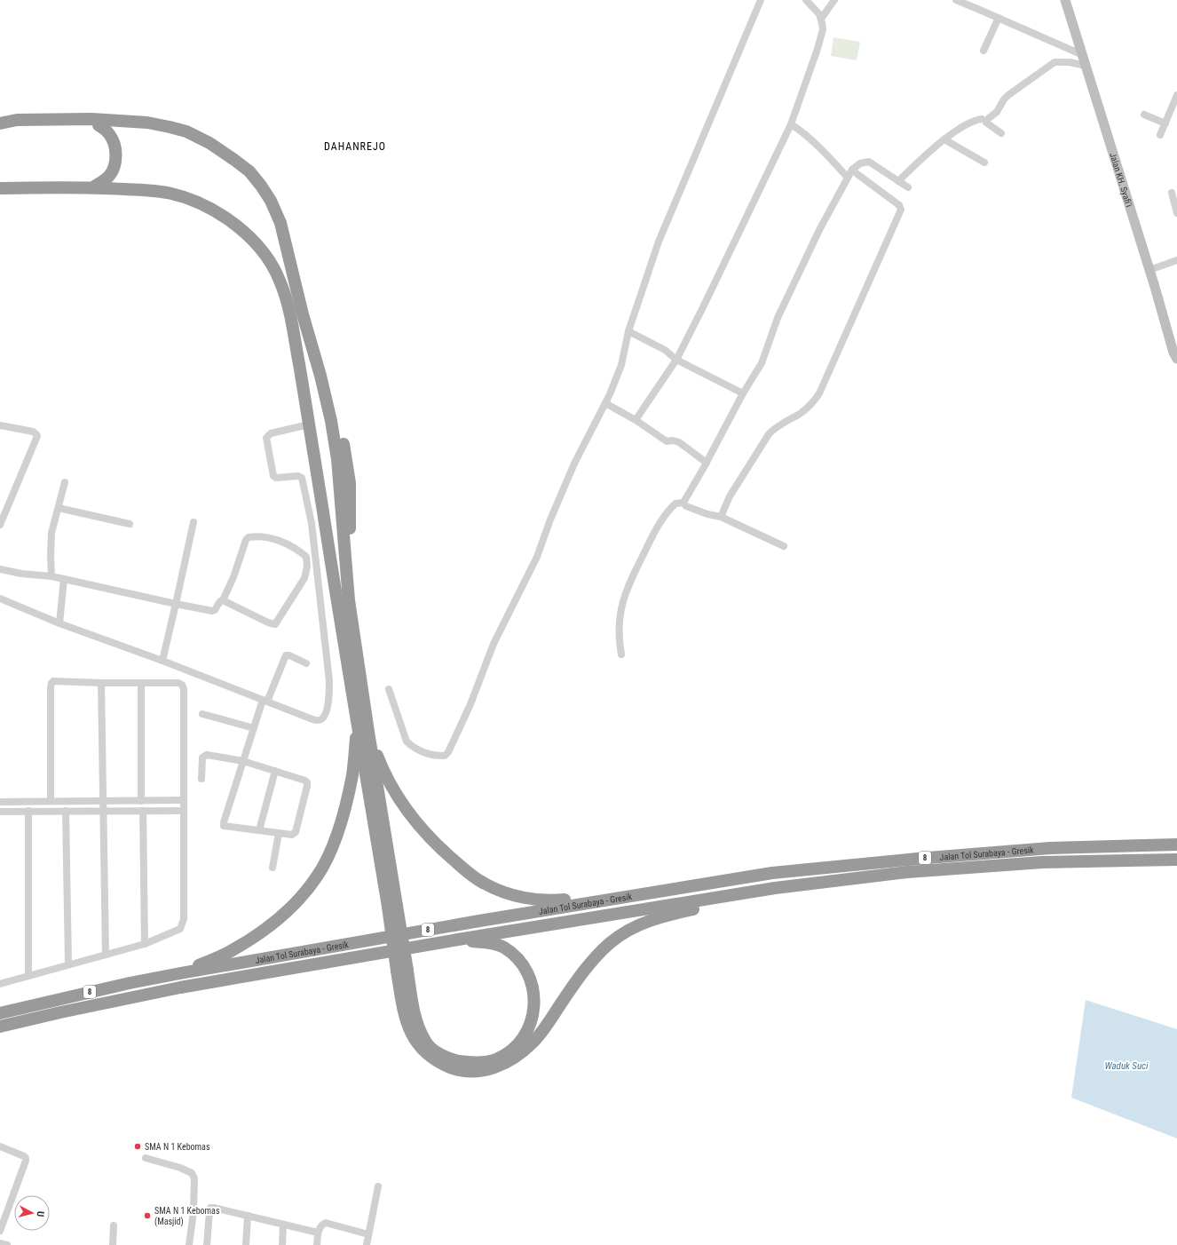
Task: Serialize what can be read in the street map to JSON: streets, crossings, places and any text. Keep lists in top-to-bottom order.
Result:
{
  "streets": {
    "highway": ["Jalan Tol Surabaya - Gresik", "8"],
    "main road": ["Jalan KH. Syafi'i"]
  },
  "districts": ["DAHANREJO"],
  "water": ["Waduk Suci"],
  "places": ["SMA N 1 Kebomas", "SMA N 1 Kebomas (Masjid)"],
  "north": "right"
}
